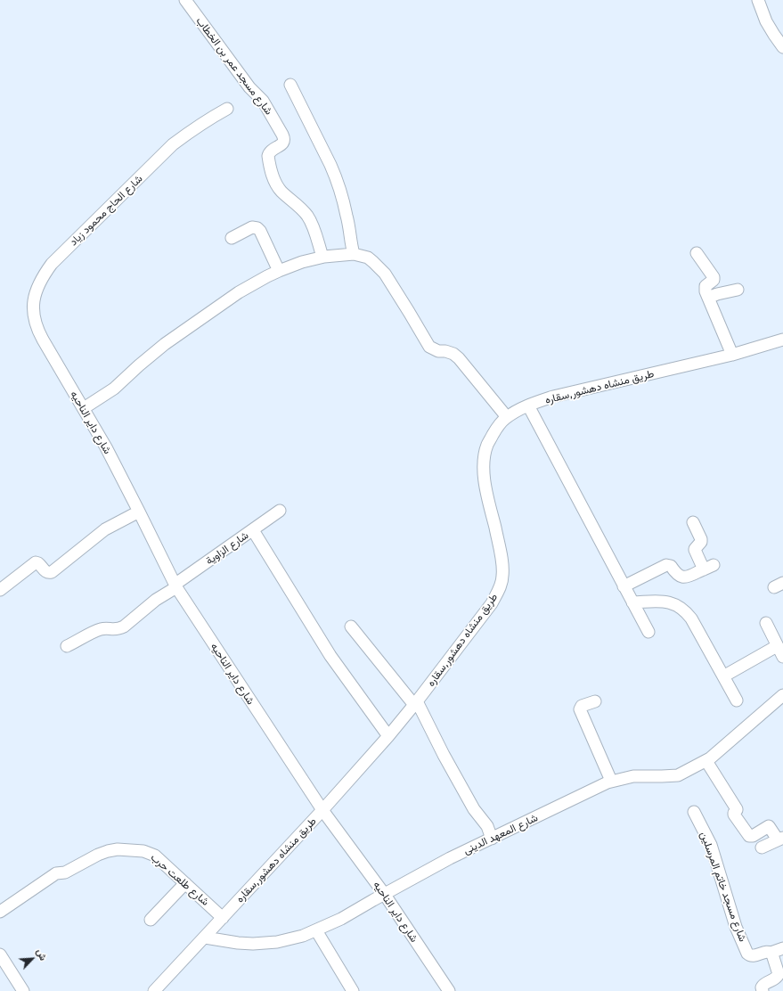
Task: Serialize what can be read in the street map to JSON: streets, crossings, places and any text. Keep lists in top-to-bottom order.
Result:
{
  "streets": {
    "street": [
      "شارع مسجد عمر بن الخطاب",
      "شارع الحاج محمود زياد",
      "طريق منشاه دهشور,سقاره",
      "شارع داير الناحيه",
      "شارع الزاوية",
      "شارع المعهد الدينى",
      "شارع طلعت حرب",
      "شارع مسجد خاتم المرسلين"
    ]
  },
  "crossings": [
    ["شارع الحاج محمود زياد", "شارع داير الناحيه"],
    ["طريق منشاه دهشور,سقاره", "شارع داير الناحيه"],
    ["طريق منشاه دهشور,سقاره", "شارع المعهد الدينى"],
    ["طريق منشاه دهشور,سقاره", "شارع طلعت حرب"],
    ["شارع داير الناحيه", "شارع الزاوية"],
    ["شارع داير الناحيه", "شارع المعهد الدينى"]
  ],
  "north": "top right"
}
